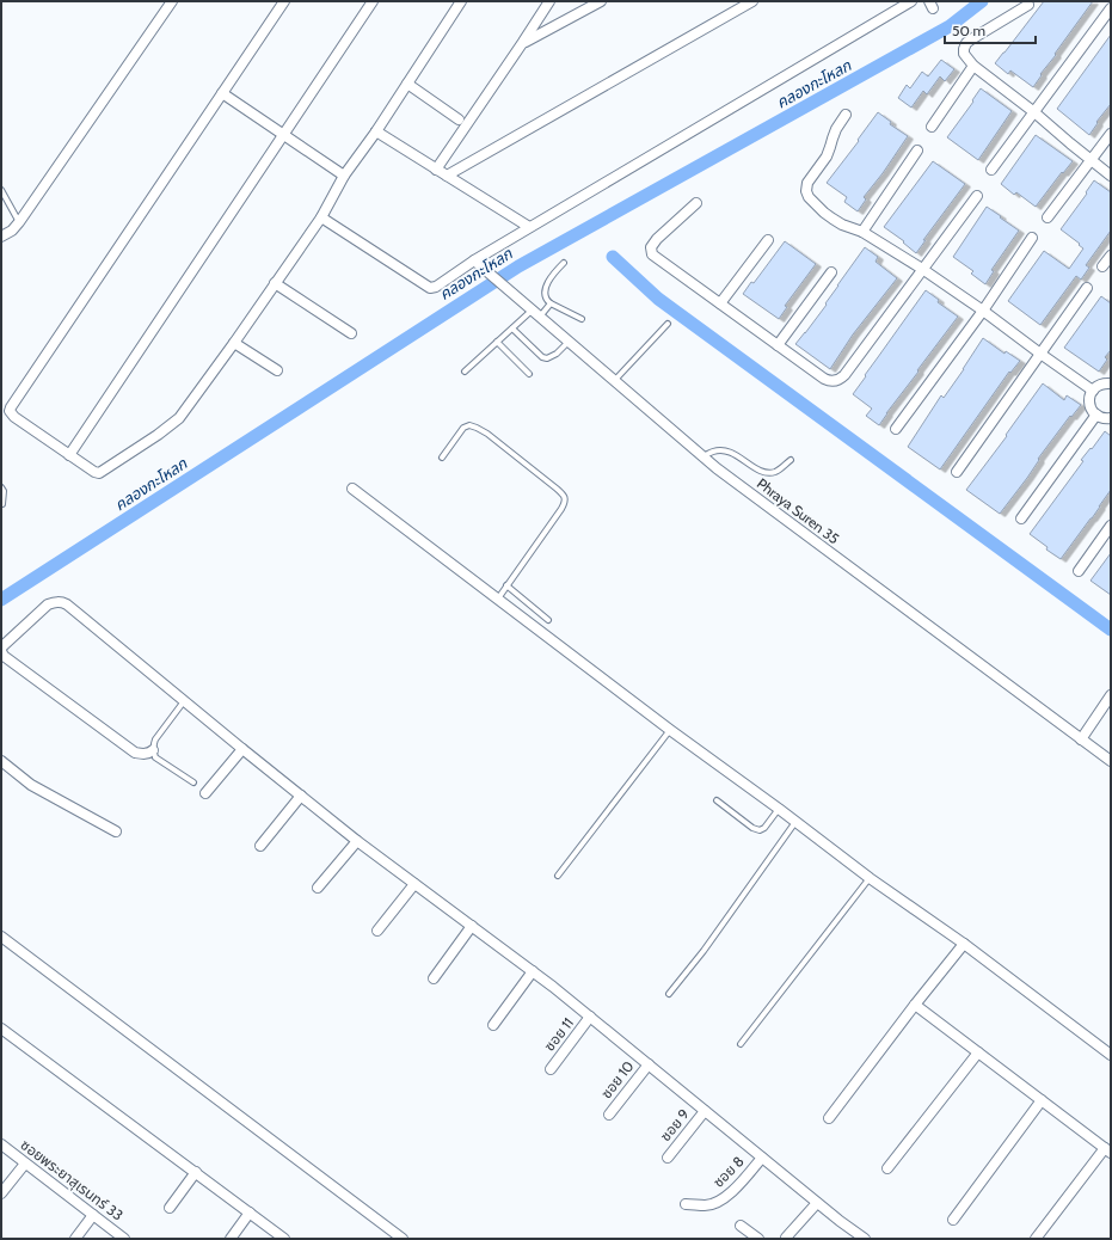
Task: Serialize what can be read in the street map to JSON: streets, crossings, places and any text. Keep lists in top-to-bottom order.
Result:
{
  "streets": {
    "street": [
      "Phraya Suren 35",
      "ซอย 11",
      "ซอย 10",
      "ซอย 9",
      "ซอย 8",
      "ซอยพระยาสุเรนทร์ 33"
    ]
  },
  "water": ["คลองกะโหลก"],
  "scale_bar": "50 m"
}
